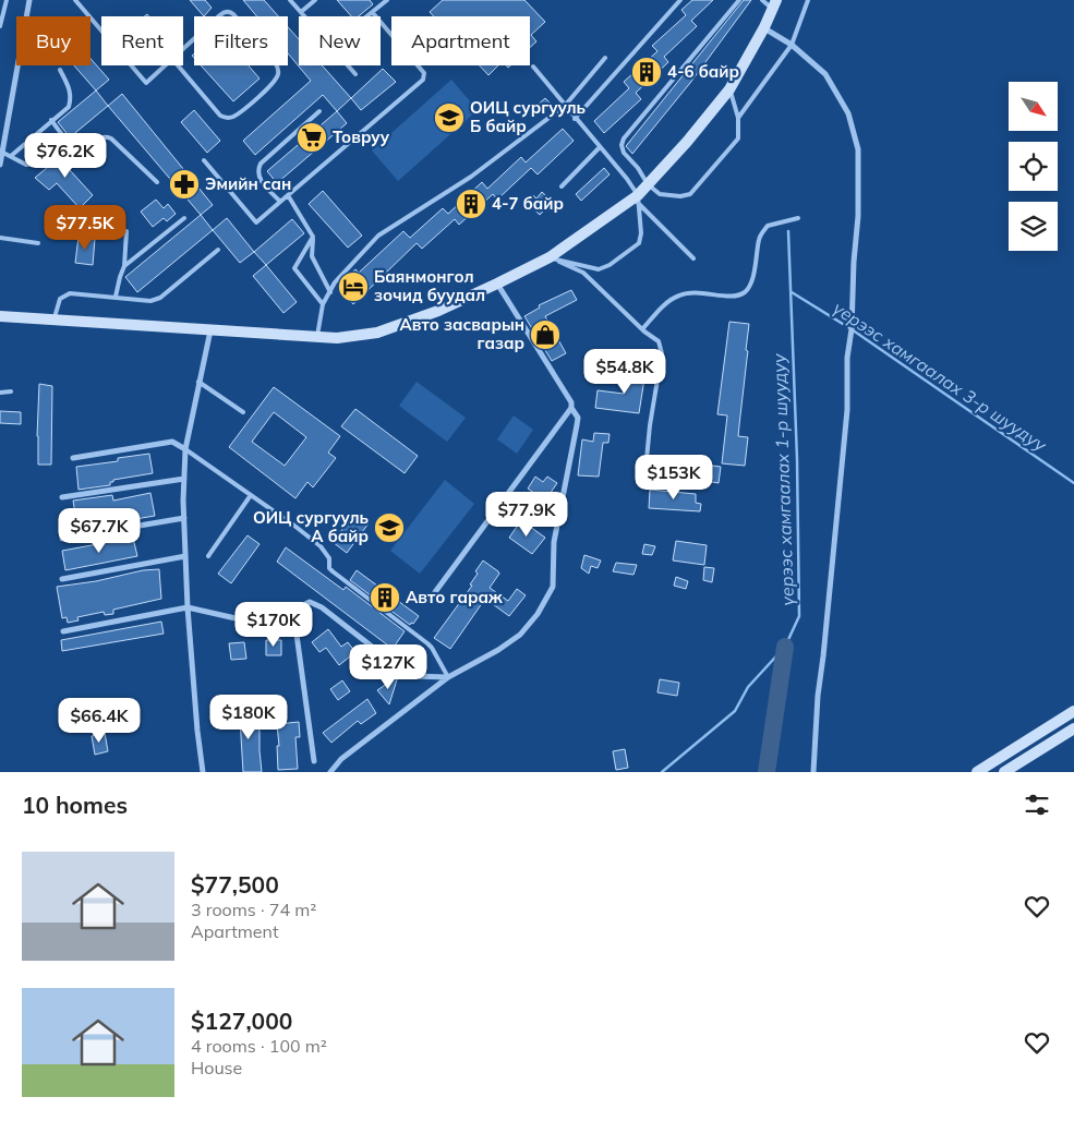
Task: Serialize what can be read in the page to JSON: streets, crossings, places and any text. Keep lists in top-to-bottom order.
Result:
{
  "water": ["үерээс хамгаалах 3-р шуудуу", "үерээс хамгаалах 1-р шуудуу"],
  "places": {
    "building": ["4-6 байр", "4-7 байр", "Авто гараж"],
    "school or university": ["ОИЦ сургууль Б байр", "ОИЦ сургууль А байр"],
    "supermarket": ["Товруу"],
    "pharmacy": ["Эмийн сан"],
    "hotel": ["Баянмонгол зочид буудал"],
    "shop": ["Авто засварын газар"]
  },
  "north": "bottom right",
  "page": {
    "chip": [
      "Buy",
      "Rent",
      "Filters",
      "New",
      "Apartment"
    ],
    "price": [
      "$76.2K",
      "$77.5K",
      "$54.8K",
      "$153K",
      "$77.9K",
      "$67.7K",
      "$170K",
      "$127K",
      "$180K",
      "$66.4K"
    ],
    "heading": "10 homes",
    "list": [
      {
        "name": "$77,500",
        "note": "3 rooms · 74 m² · Apartment"
      },
      {
        "name": "$127,000",
        "note": "4 rooms · 100 m² · House"
      }
    ]
  }
}
